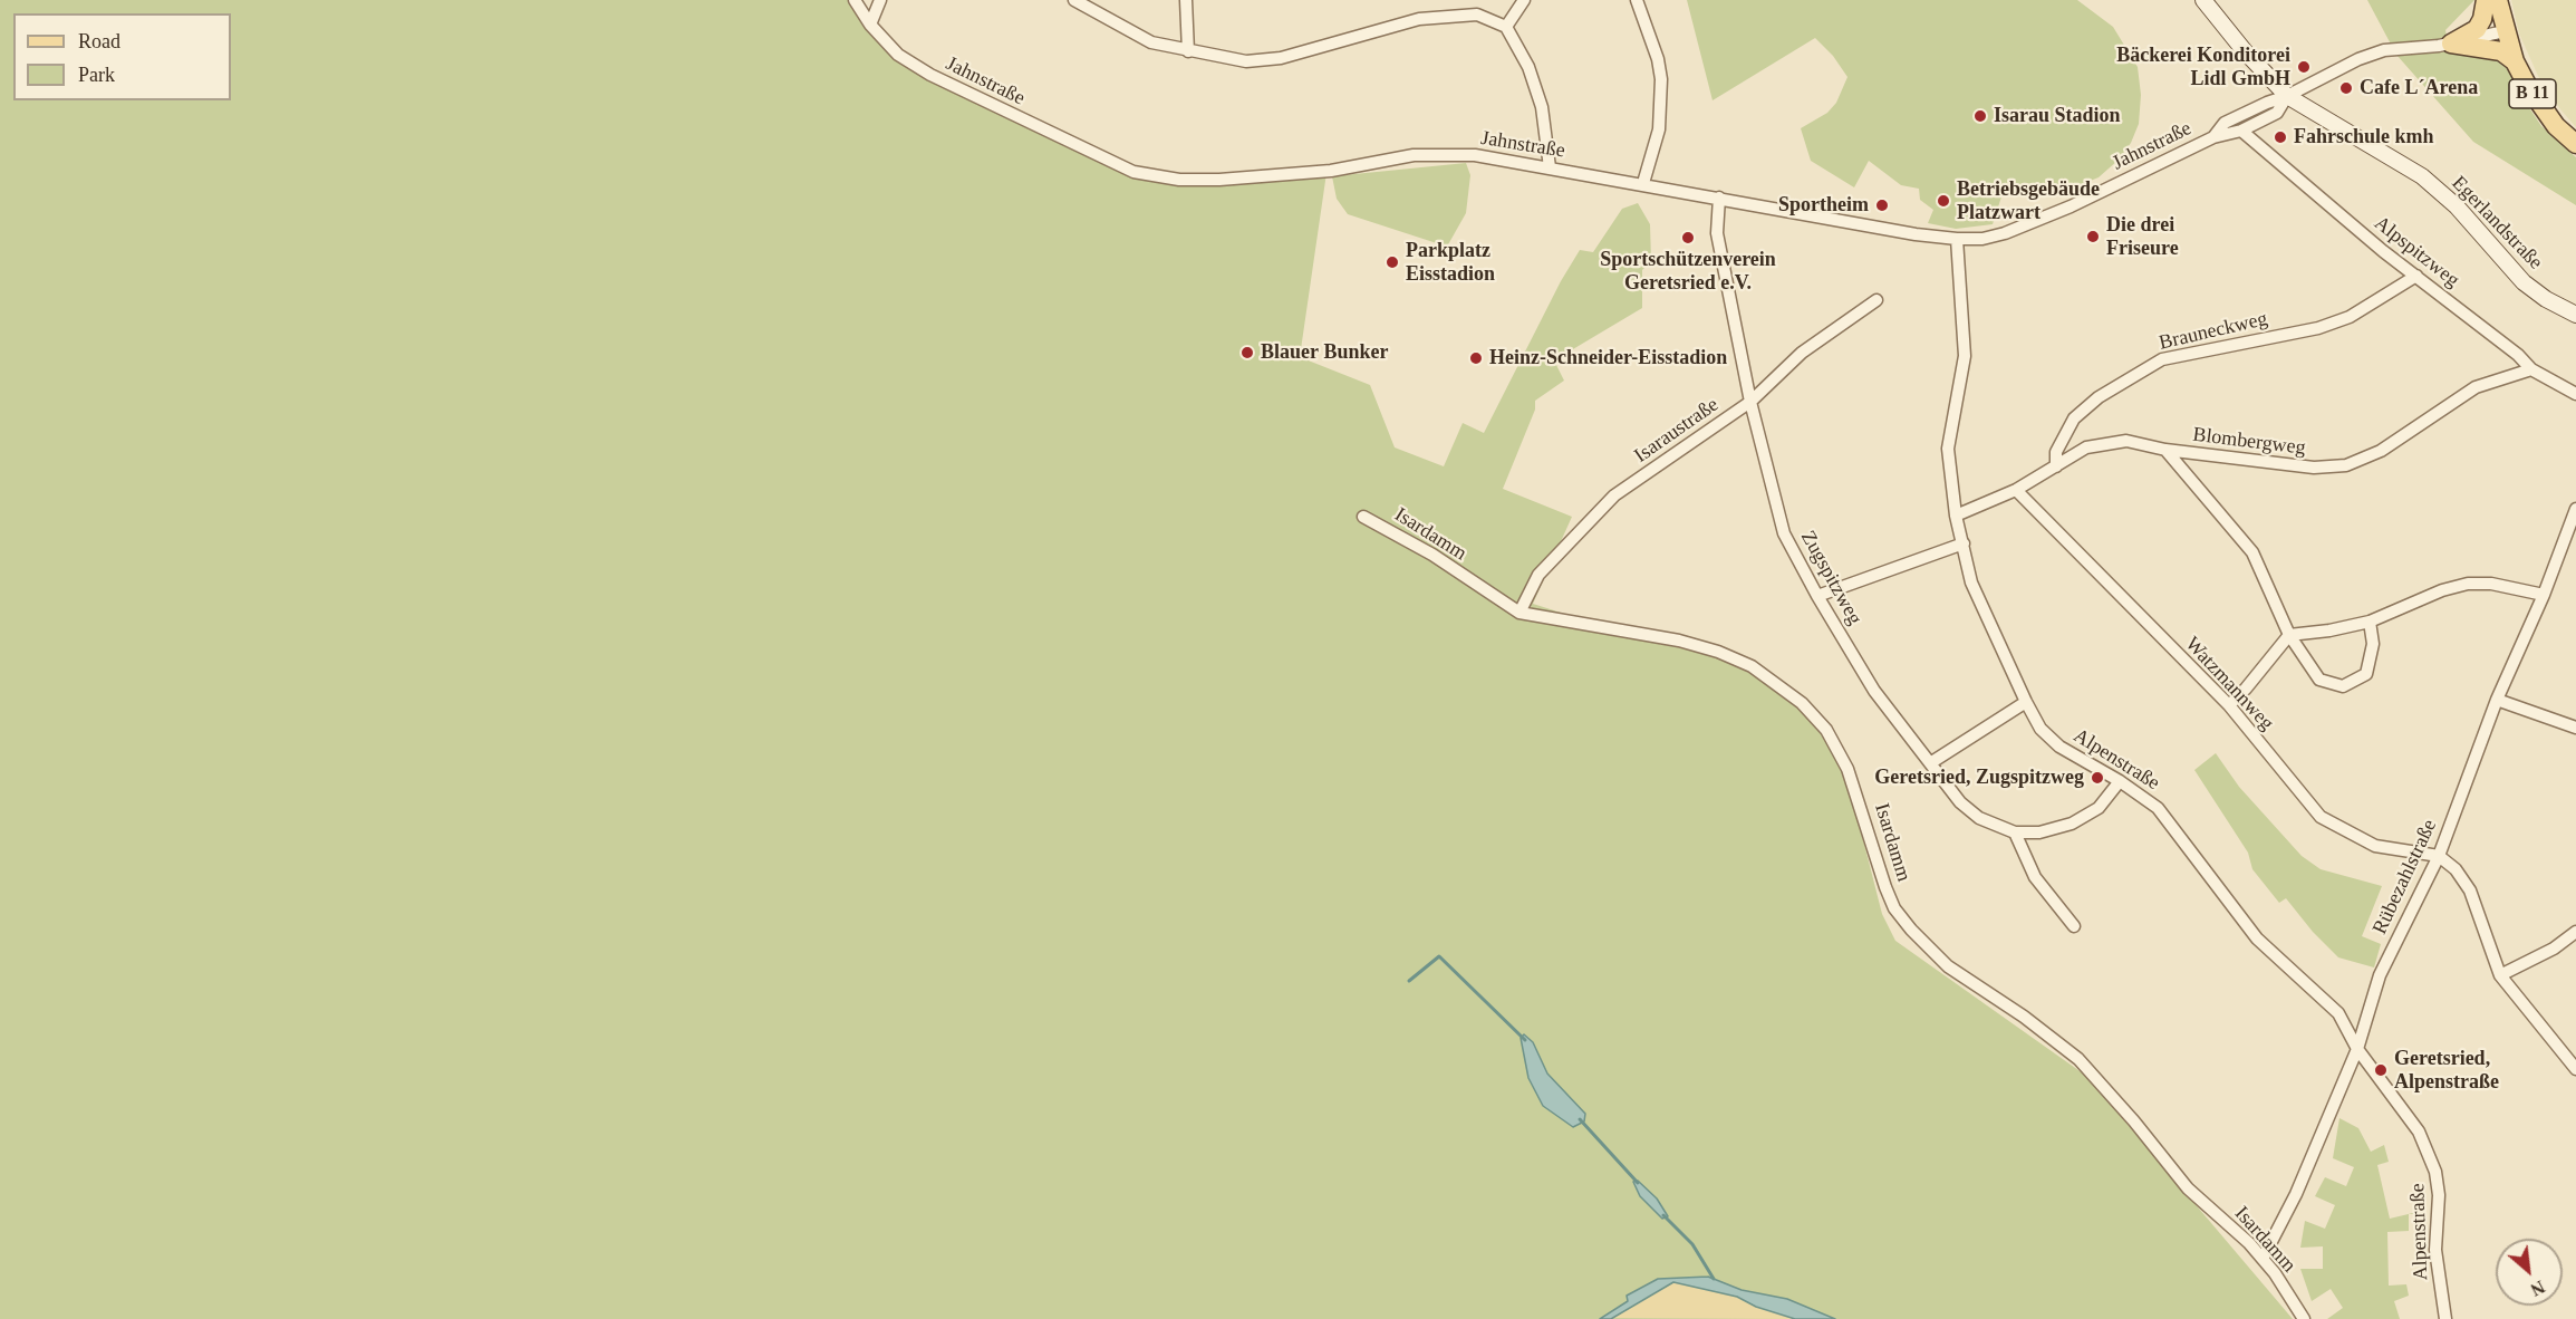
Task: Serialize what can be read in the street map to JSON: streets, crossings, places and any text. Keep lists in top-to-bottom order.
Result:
{
  "streets": {
    "main road": ["B 11"],
    "street": [
      "Jahnstraße",
      "Egerlandstraße",
      "Alpspitzweg",
      "Brauneckweg",
      "Isaraustraße",
      "Blombergweg",
      "Isardamm",
      "Zugspitzweg",
      "Watzmannweg",
      "Alpenstraße",
      "Rübezahlstraße"
    ]
  },
  "crossings": [
    ["Jahnstraße", "B 11"],
    ["Jahnstraße", "Egerlandstraße"],
    ["Jahnstraße", "Alpspitzweg"],
    ["Jahnstraße", "Zugspitzweg"],
    ["Jahnstraße", "Alpenstraße"],
    ["Alpspitzweg", "Brauneckweg"],
    ["Alpspitzweg", "Blombergweg"],
    ["Brauneckweg", "Blombergweg"],
    ["Isaraustraße", "Isardamm"],
    ["Isaraustraße", "Zugspitzweg"],
    ["Blombergweg", "Watzmannweg"],
    ["Blombergweg", "Alpenstraße"],
    ["Isardamm", "Rübezahlstraße"],
    ["Zugspitzweg", "Alpenstraße"],
    ["Watzmannweg", "Rübezahlstraße"],
    ["Alpenstraße", "Rübezahlstraße"]
  ],
  "places": [
    "Bäckerei Konditorei Lidl GmbH",
    "Cafe L´Arena",
    "Isarau Stadion",
    "Fahrschule kmh",
    "Betriebsgebäude Platzwart",
    "Sportheim",
    "Die drei Friseure",
    "Sportschützenverein Geretsried e.V.",
    "Parkplatz Eisstadion",
    "Blauer Bunker",
    "Heinz-Schneider-Eisstadion",
    "Geretsried, Zugspitzweg",
    "Geretsried, Alpenstraße"
  ],
  "legend": ["Road", "Park"],
  "north": "bottom right"
}
